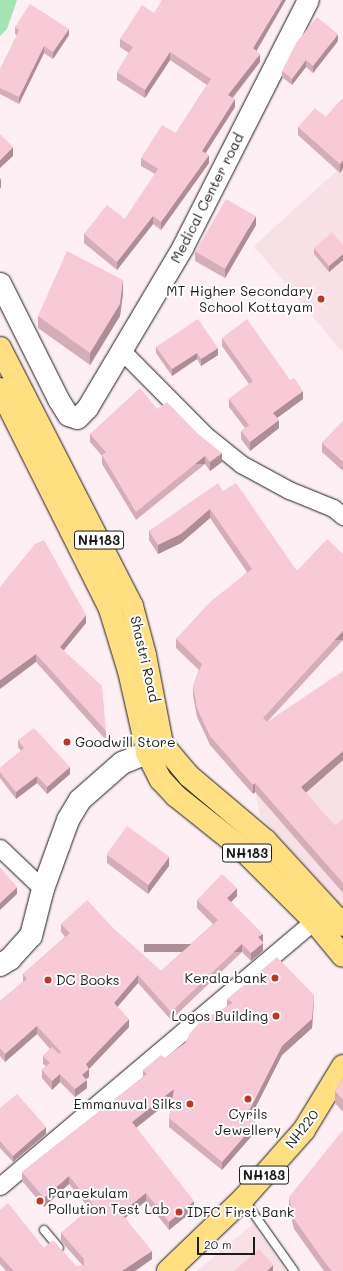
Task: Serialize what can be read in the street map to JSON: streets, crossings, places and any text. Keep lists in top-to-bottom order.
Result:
{
  "streets": {
    "highway": ["NH183", "Shastri Road", "NH220"],
    "street": ["Medical Center road"]
  },
  "places": [
    "MT Higher Secondary School Kottayam",
    "Goodwill Store",
    "Kerala bank",
    "DC Books",
    "Logos Building",
    "Cyrils Jewellery",
    "Emmanuval Silks",
    "Paraekulam Pollution Test Lab",
    "IDFC First Bank"
  ],
  "scale_bar": "20 m"
}
